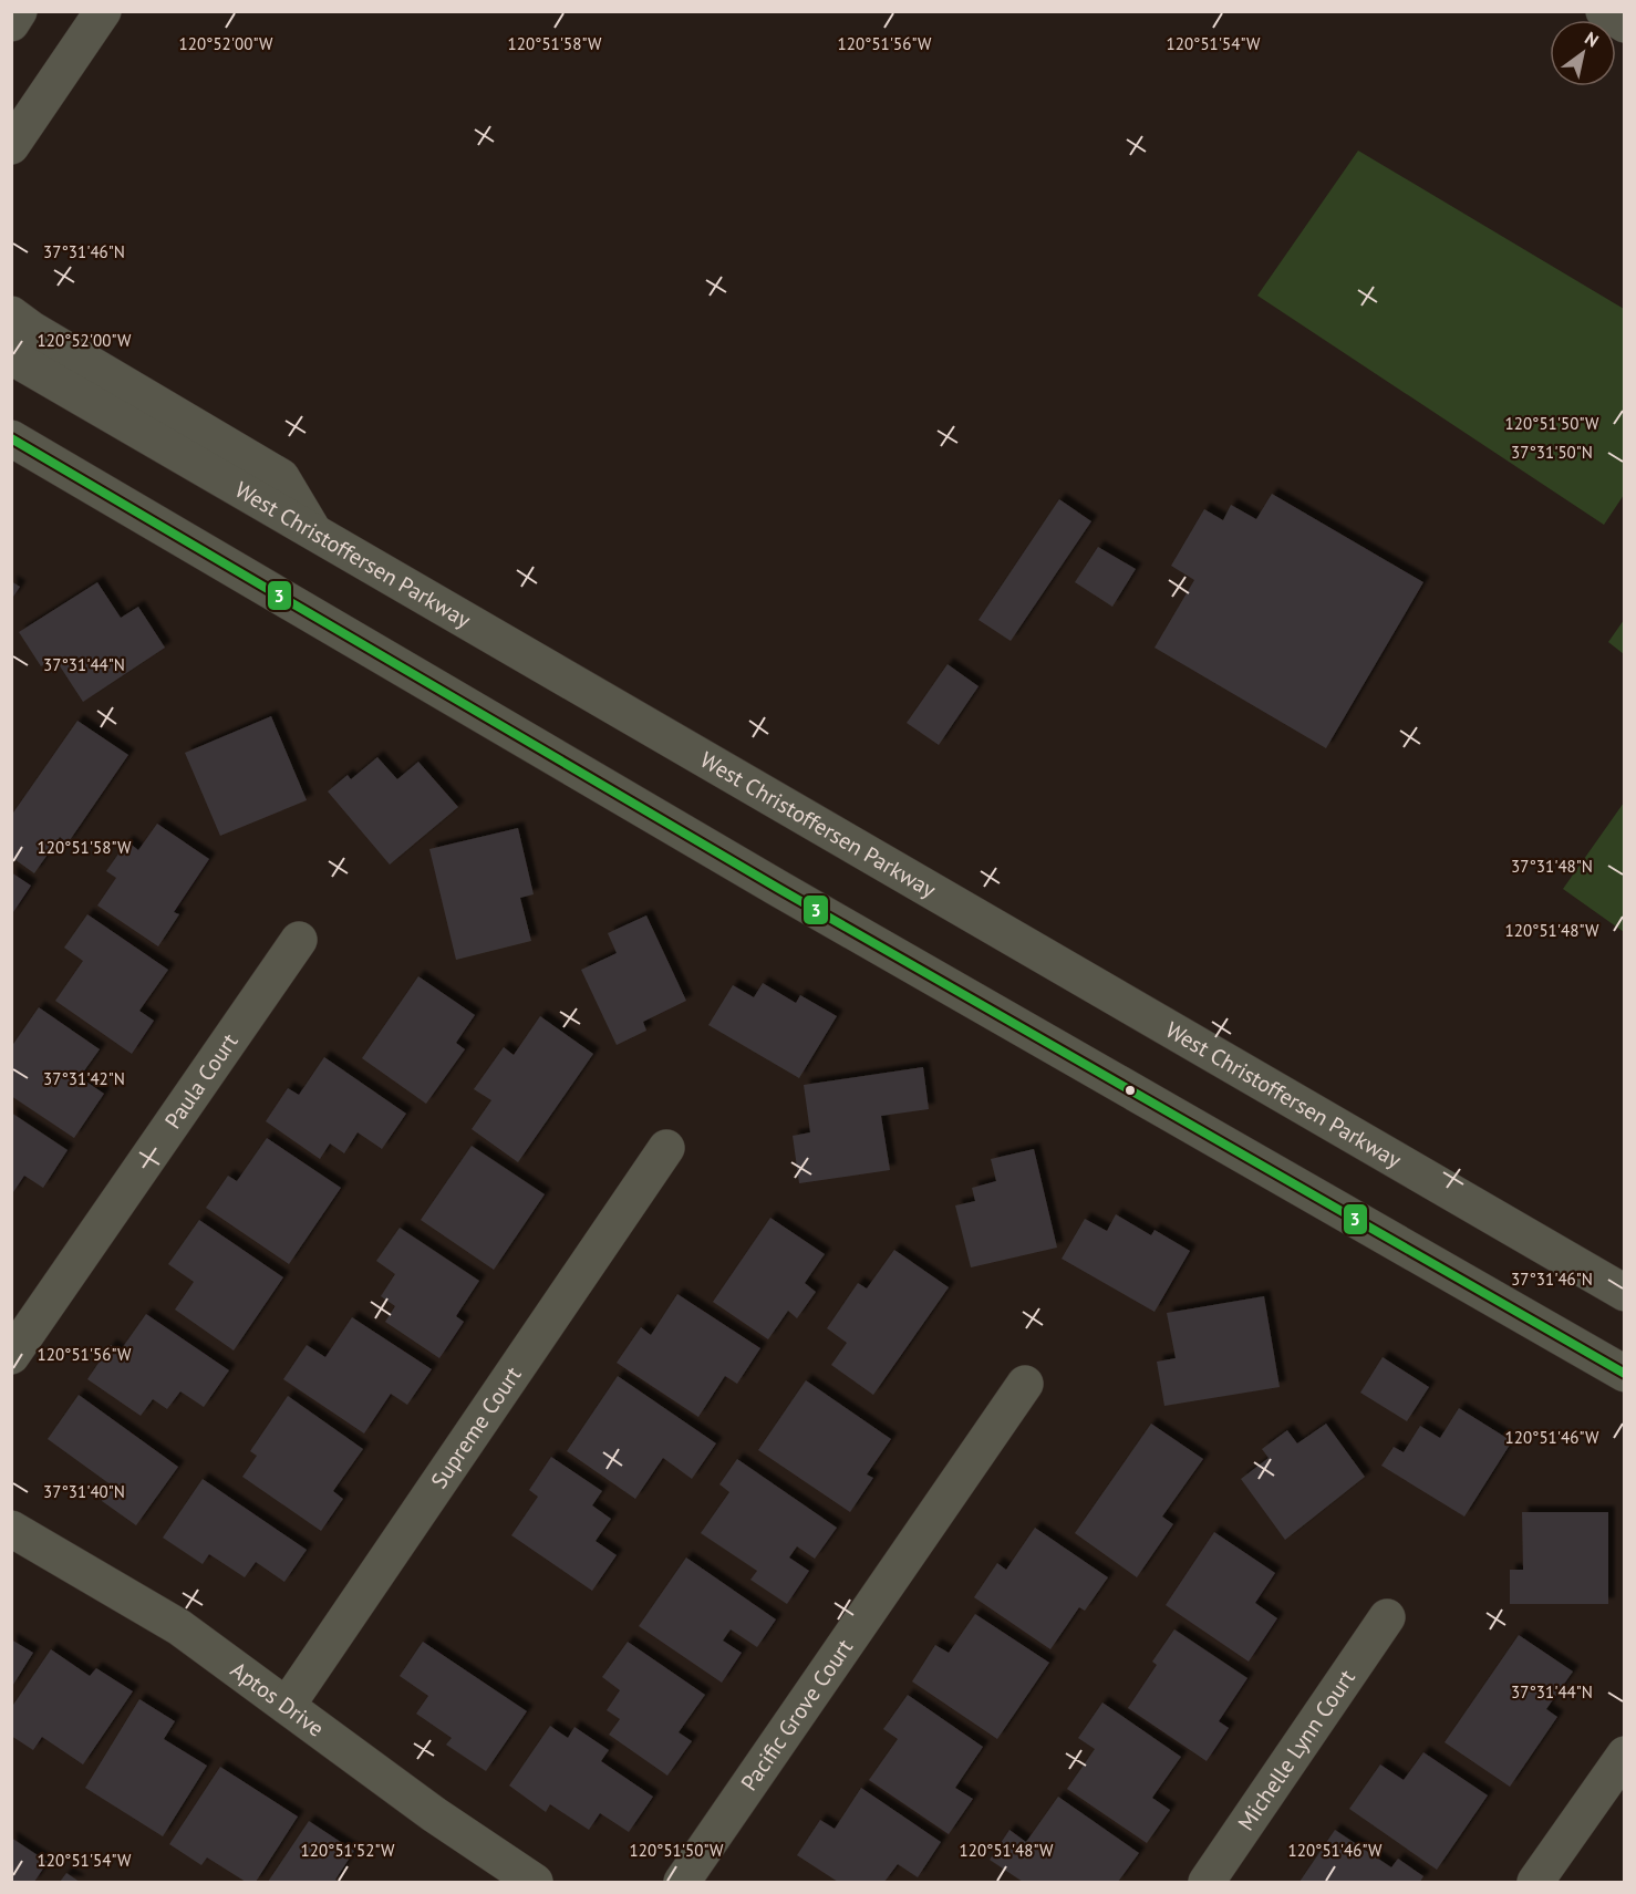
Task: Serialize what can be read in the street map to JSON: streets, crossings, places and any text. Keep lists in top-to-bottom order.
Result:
{
  "streets": {
    "street": [
      "West Christoffersen Parkway",
      "Paula Court",
      "Supreme Court",
      "Aptos Drive",
      "Pacific Grove Court",
      "Michelle Lynn Court"
    ]
  },
  "crossings": [
    ["Supreme Court", "Aptos Drive"]
  ],
  "lines": ["transit line 3"],
  "north": "top right",
  "coordinates": [
    "120°52'00\"W",
    "120°51'56\"W",
    "120°51'58\"W",
    "120°51'54\"W",
    "37°31'46\"N",
    "120°51'50\"W",
    "37°31'50\"N",
    "37°31'44\"N",
    "37°31'48\"N",
    "120°51'48\"W",
    "37°31'42\"N",
    "120°51'46\"W",
    "37°31'40\"N",
    "120°51'52\"W"
  ]
}
